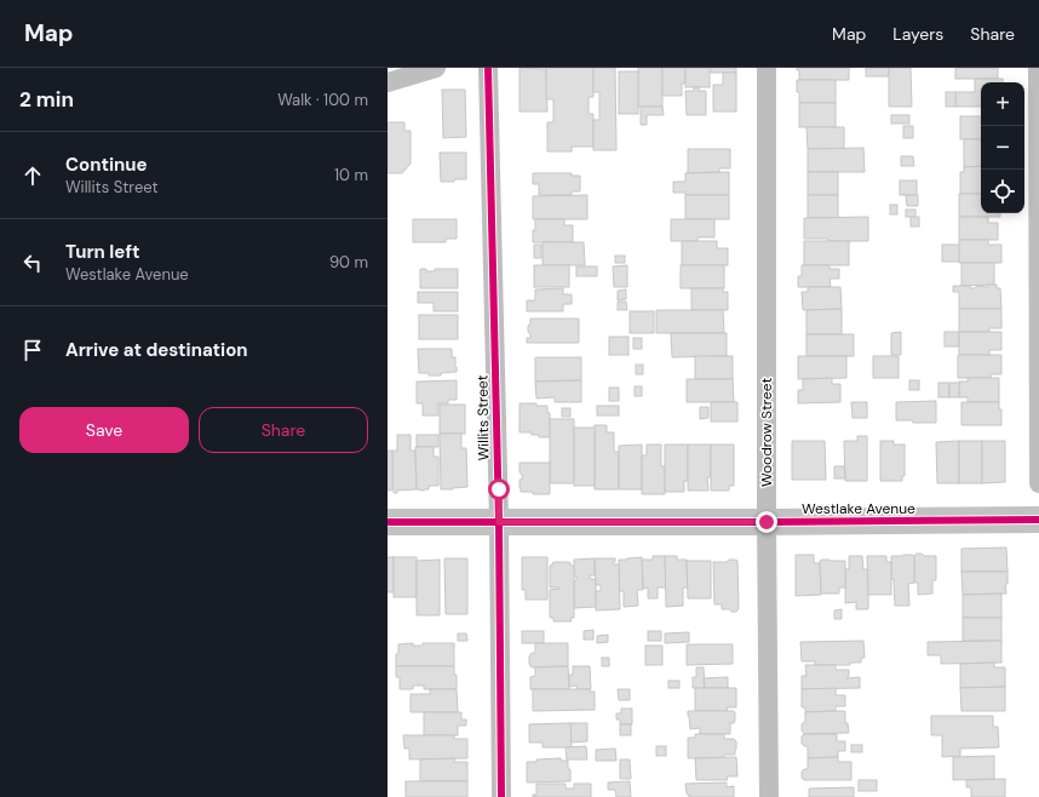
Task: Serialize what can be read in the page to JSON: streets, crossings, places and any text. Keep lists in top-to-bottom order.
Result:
{
  "streets": {
    "street": ["Willits Street", "Woodrow Street", "Westlake Avenue"]
  },
  "crossings": [
    ["Willits Street", "Westlake Avenue"],
    ["Woodrow Street", "Westlake Avenue"]
  ],
  "page": {
    "header": "Map",
    "nav": ["Map", "Layers", "Share"],
    "heading": ["2 min", "Walk · 100 m"],
    "map_buttons": ["+", "−"],
    "list": [
      ["Continue", "Willits Street", "10 m"],
      ["Turn left", "Westlake Avenue", "90 m"],
      "Arrive at destination"
    ],
    "buttons": ["Save", "Share"]
  }
}
